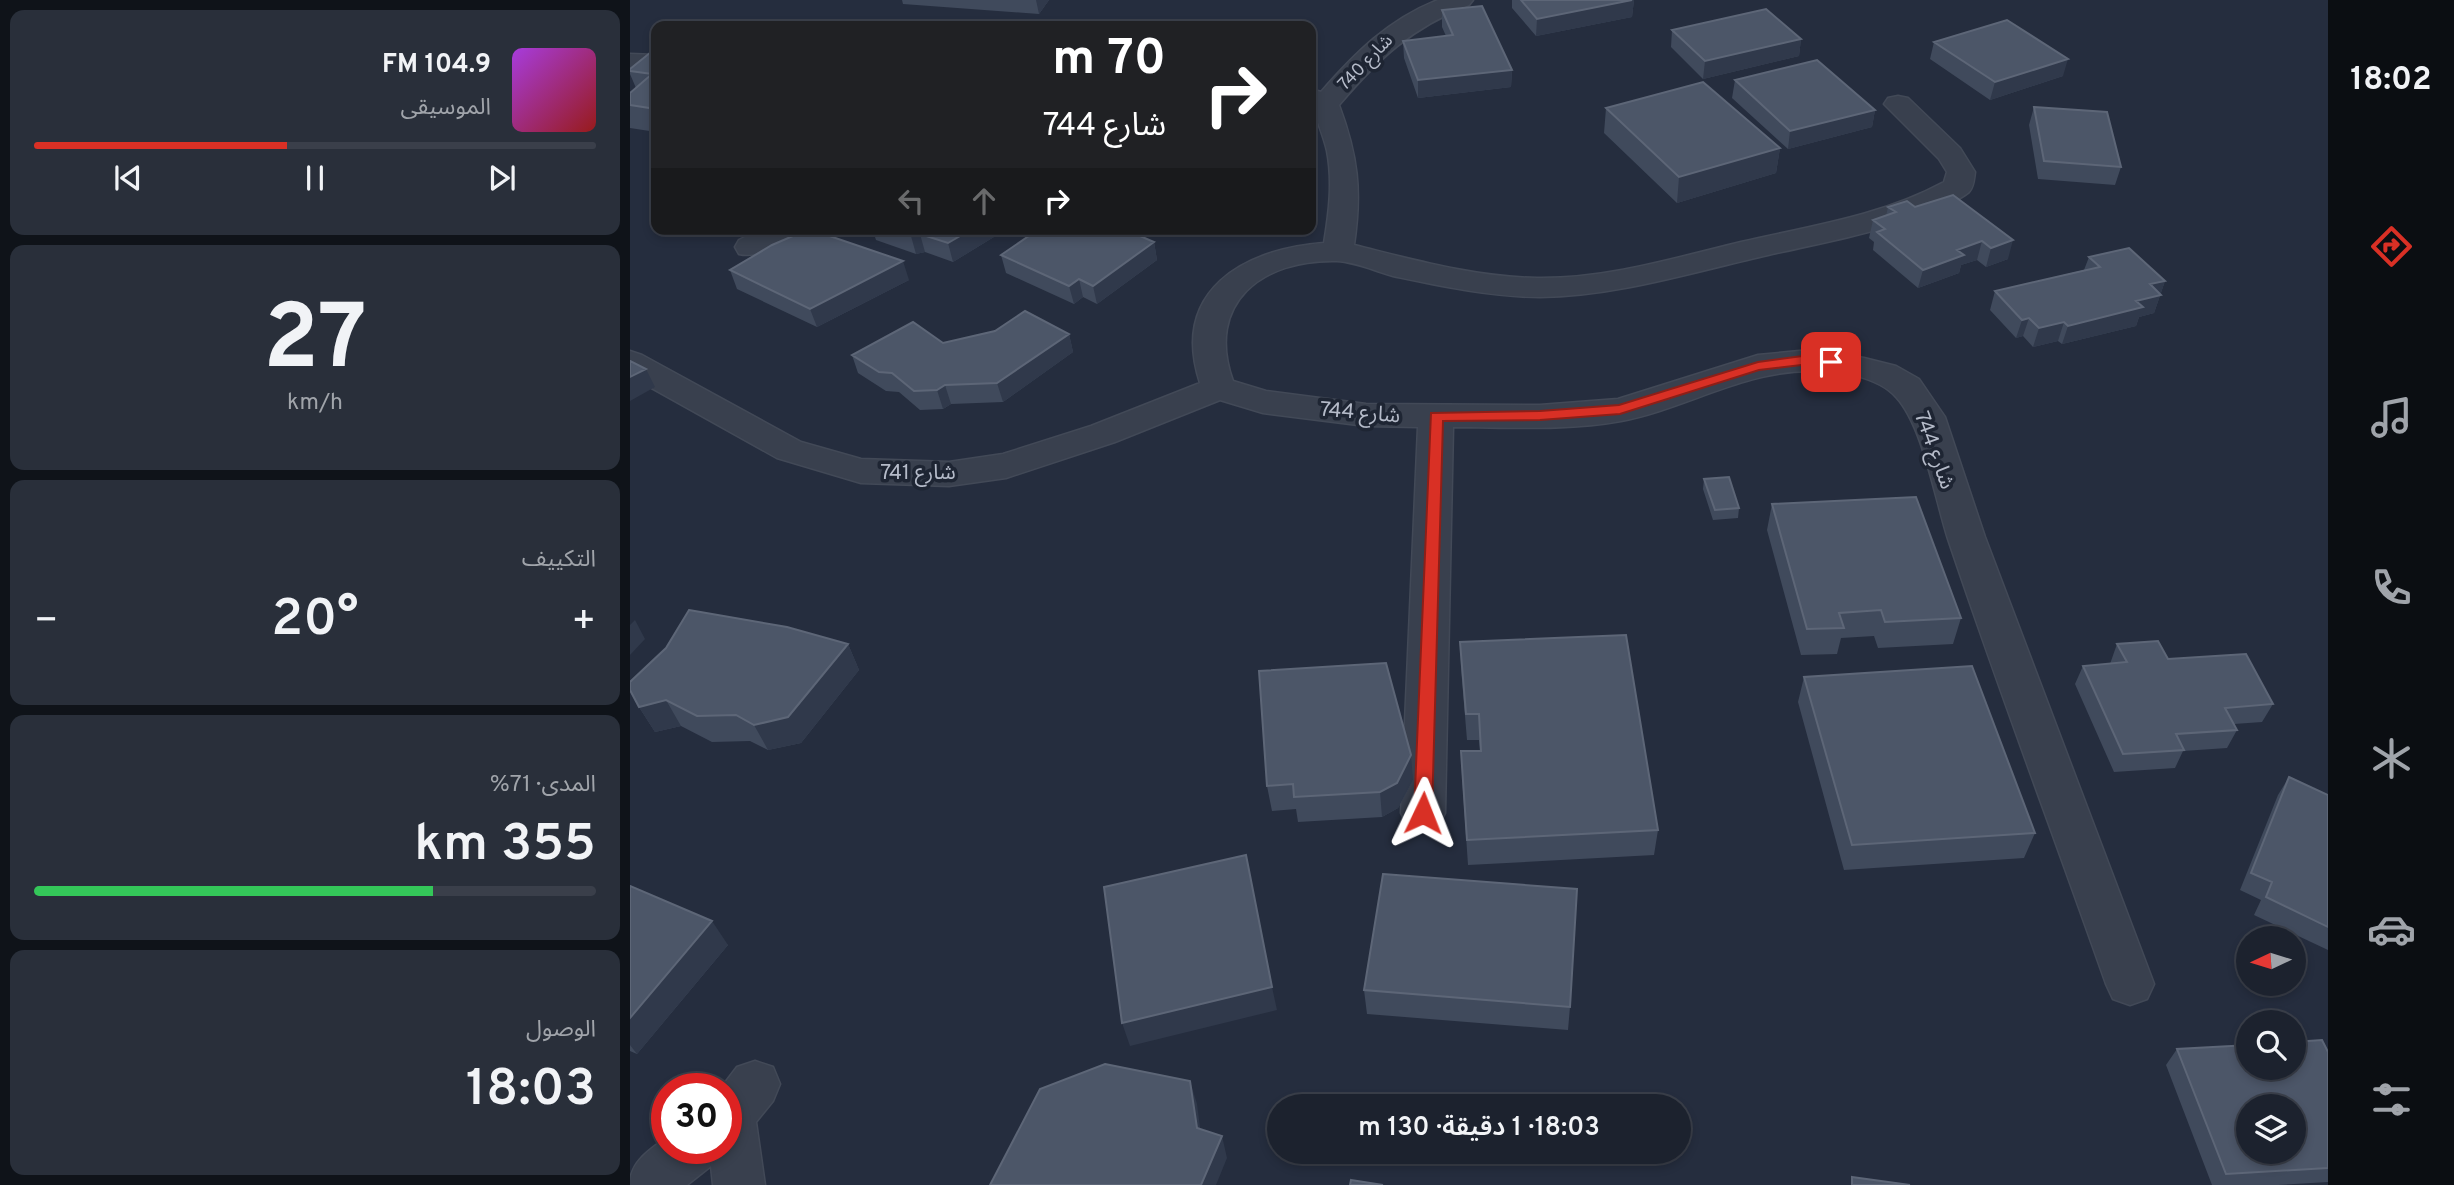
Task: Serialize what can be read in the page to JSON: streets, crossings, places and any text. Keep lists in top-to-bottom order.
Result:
{
  "streets": {
    "street": ["شارع 740", "شارع 744", "شارع 741"]
  },
  "crossings": [
    ["شارع 744", "شارع 741"]
  ],
  "north": "left",
  "page": {
    "tabs": "18:02",
    "turn": ["70 m", "شارع 744"],
    "song": ["104.9 FM", "الموسيقى"],
    "tile": [
      ["27", "km/h"],
      "التكييف",
      ["المدى · 71%", "355 km"],
      ["الوصول", "18:03"]
    ],
    "heat": ["−", "20°", "+"],
    "limit": "30",
    "trip": "18:03 · 1 دقيقة · 130 m"
  }
}
